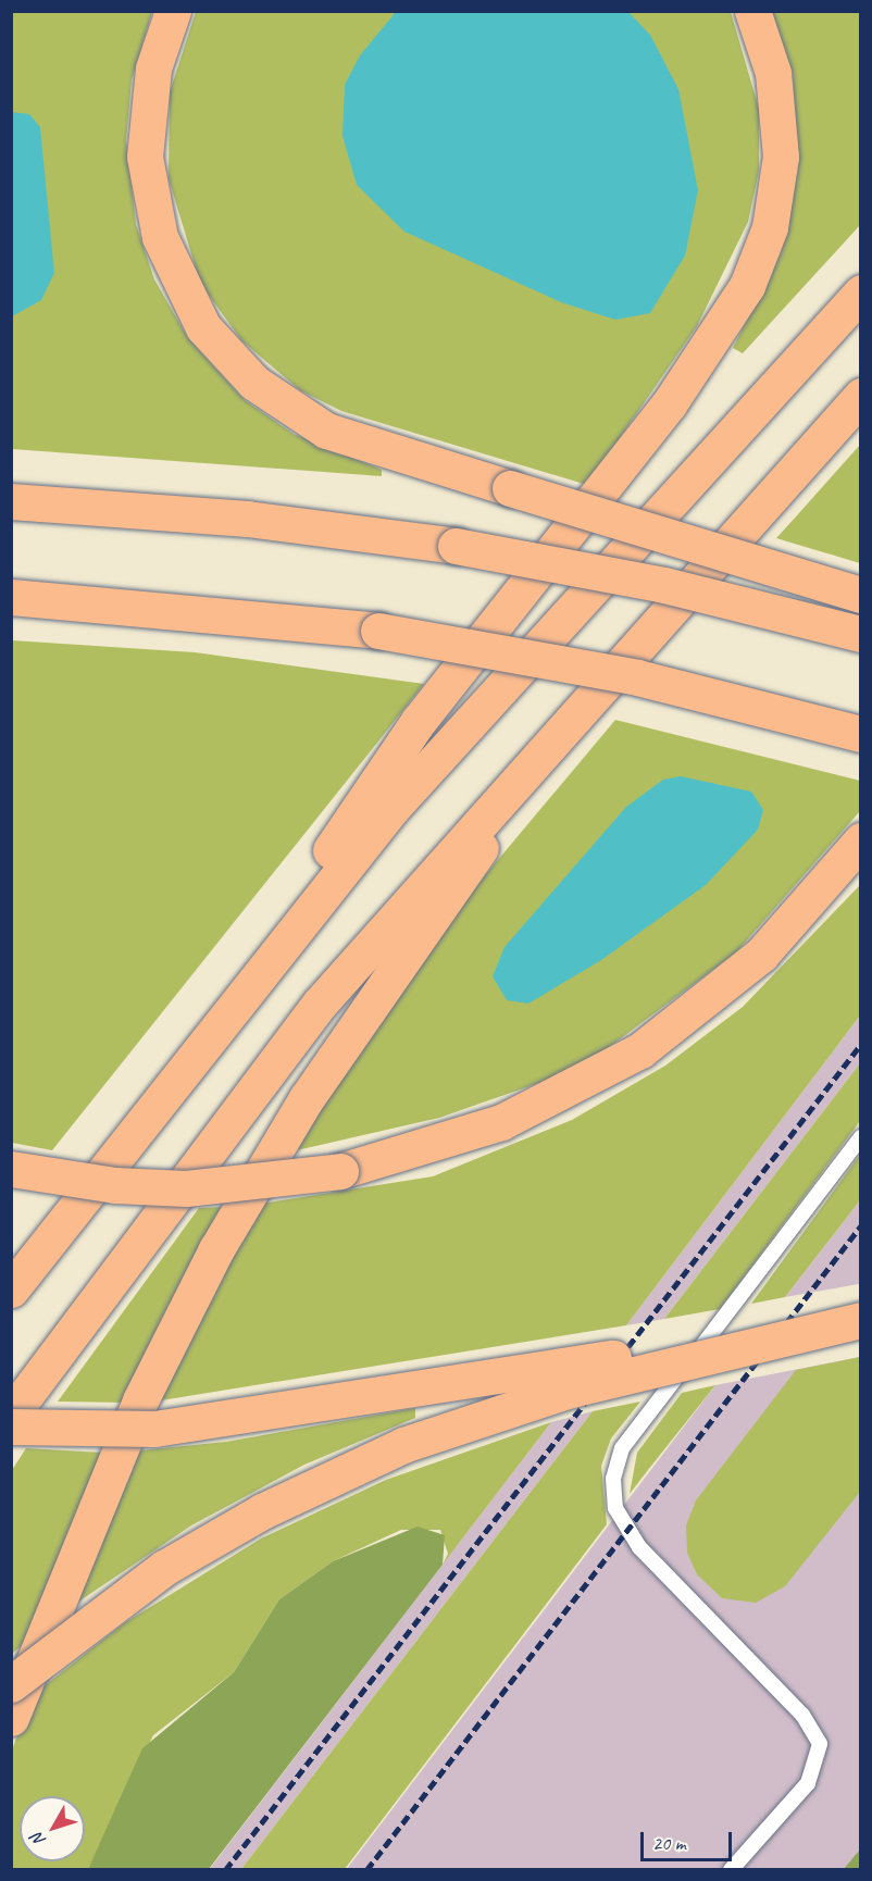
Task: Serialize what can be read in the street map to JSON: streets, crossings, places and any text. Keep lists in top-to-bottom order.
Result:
{
  "scale_bar": "20 m",
  "north": "bottom left"
}
